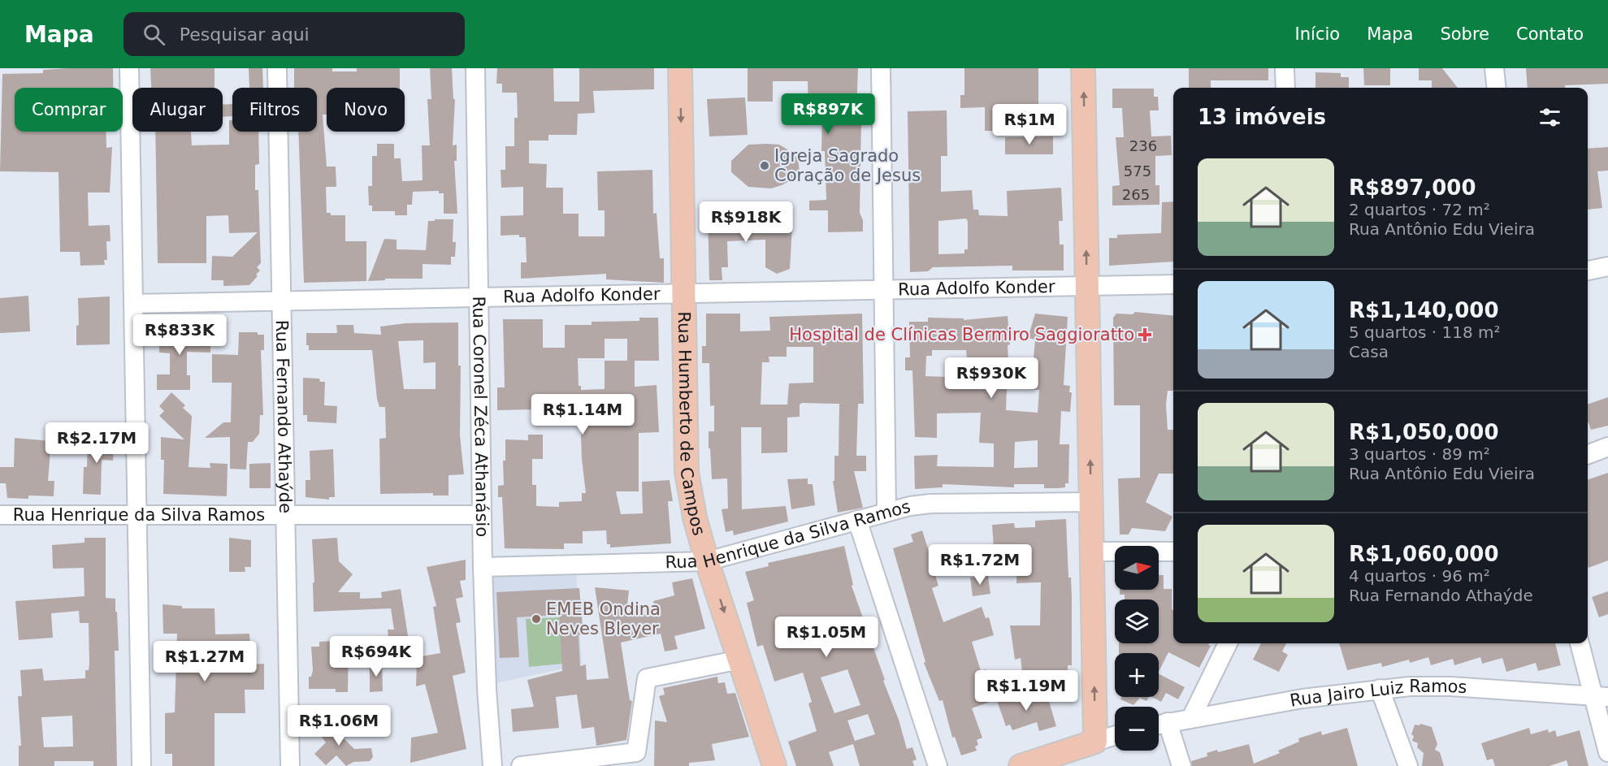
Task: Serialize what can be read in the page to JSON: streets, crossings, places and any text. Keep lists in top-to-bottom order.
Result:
{
  "streets": {
    "main road": ["Rua Humberto de Campos"],
    "street": [
      "Rua Adolfo Konder",
      "Rua Fernando Athaýde",
      "Rua Coronel Zéca Athanásio",
      "Rua Henrique da Silva Ramos",
      "Rua Jairo Luiz Ramos"
    ]
  },
  "crossings": [
    ["Rua Adolfo Konder", "Rua Fernando Athaýde"],
    ["Rua Adolfo Konder", "Rua Coronel Zéca Athanásio"],
    ["Rua Adolfo Konder", "Rua Humberto de Campos"],
    ["Rua Fernando Athaýde", "Rua Henrique da Silva Ramos"],
    ["Rua Coronel Zéca Athanásio", "Rua Henrique da Silva Ramos"],
    ["Rua Humberto de Campos", "Rua Henrique da Silva Ramos"]
  ],
  "one_way": ["Rua Humberto de Campos"],
  "places": {
    "other": ["Igreja Sagrado Coração de Jesus", "EMEB Ondina Neves Bleyer"],
    "health": ["Hospital de Clínicas Bermiro Saggioratto"]
  },
  "house_numbers": ["236", "575", "265"],
  "north": "right",
  "page": {
    "header": "Mapa",
    "search": "Pesquisar aqui",
    "nav": [
      "Início",
      "Mapa",
      "Sobre",
      "Contato"
    ],
    "chip": [
      "Comprar",
      "Alugar",
      "Filtros",
      "Novo"
    ],
    "heading": "13 imóveis",
    "price": [
      "R$897K",
      "R$1M",
      "R$918K",
      "R$833K",
      "R$930K",
      "R$1.14M",
      "R$2.17M",
      "R$1.72M",
      "R$1.05M",
      "R$694K",
      "R$1.27M",
      "R$1.19M",
      "R$1.06M"
    ],
    "list": [
      {
        "name": "R$897,000",
        "note": "2 quartos · 72 m² · Rua Antônio Edu Vieira"
      },
      {
        "name": "R$1,140,000",
        "note": "5 quartos · 118 m² · Casa"
      },
      {
        "name": "R$1,050,000",
        "note": "3 quartos · 89 m² · Rua Antônio Edu Vieira"
      },
      {
        "name": "R$1,060,000",
        "note": "4 quartos · 96 m² · Rua Fernando Athaýde"
      }
    ],
    "map_buttons": ["+", "−"]
  }
}
